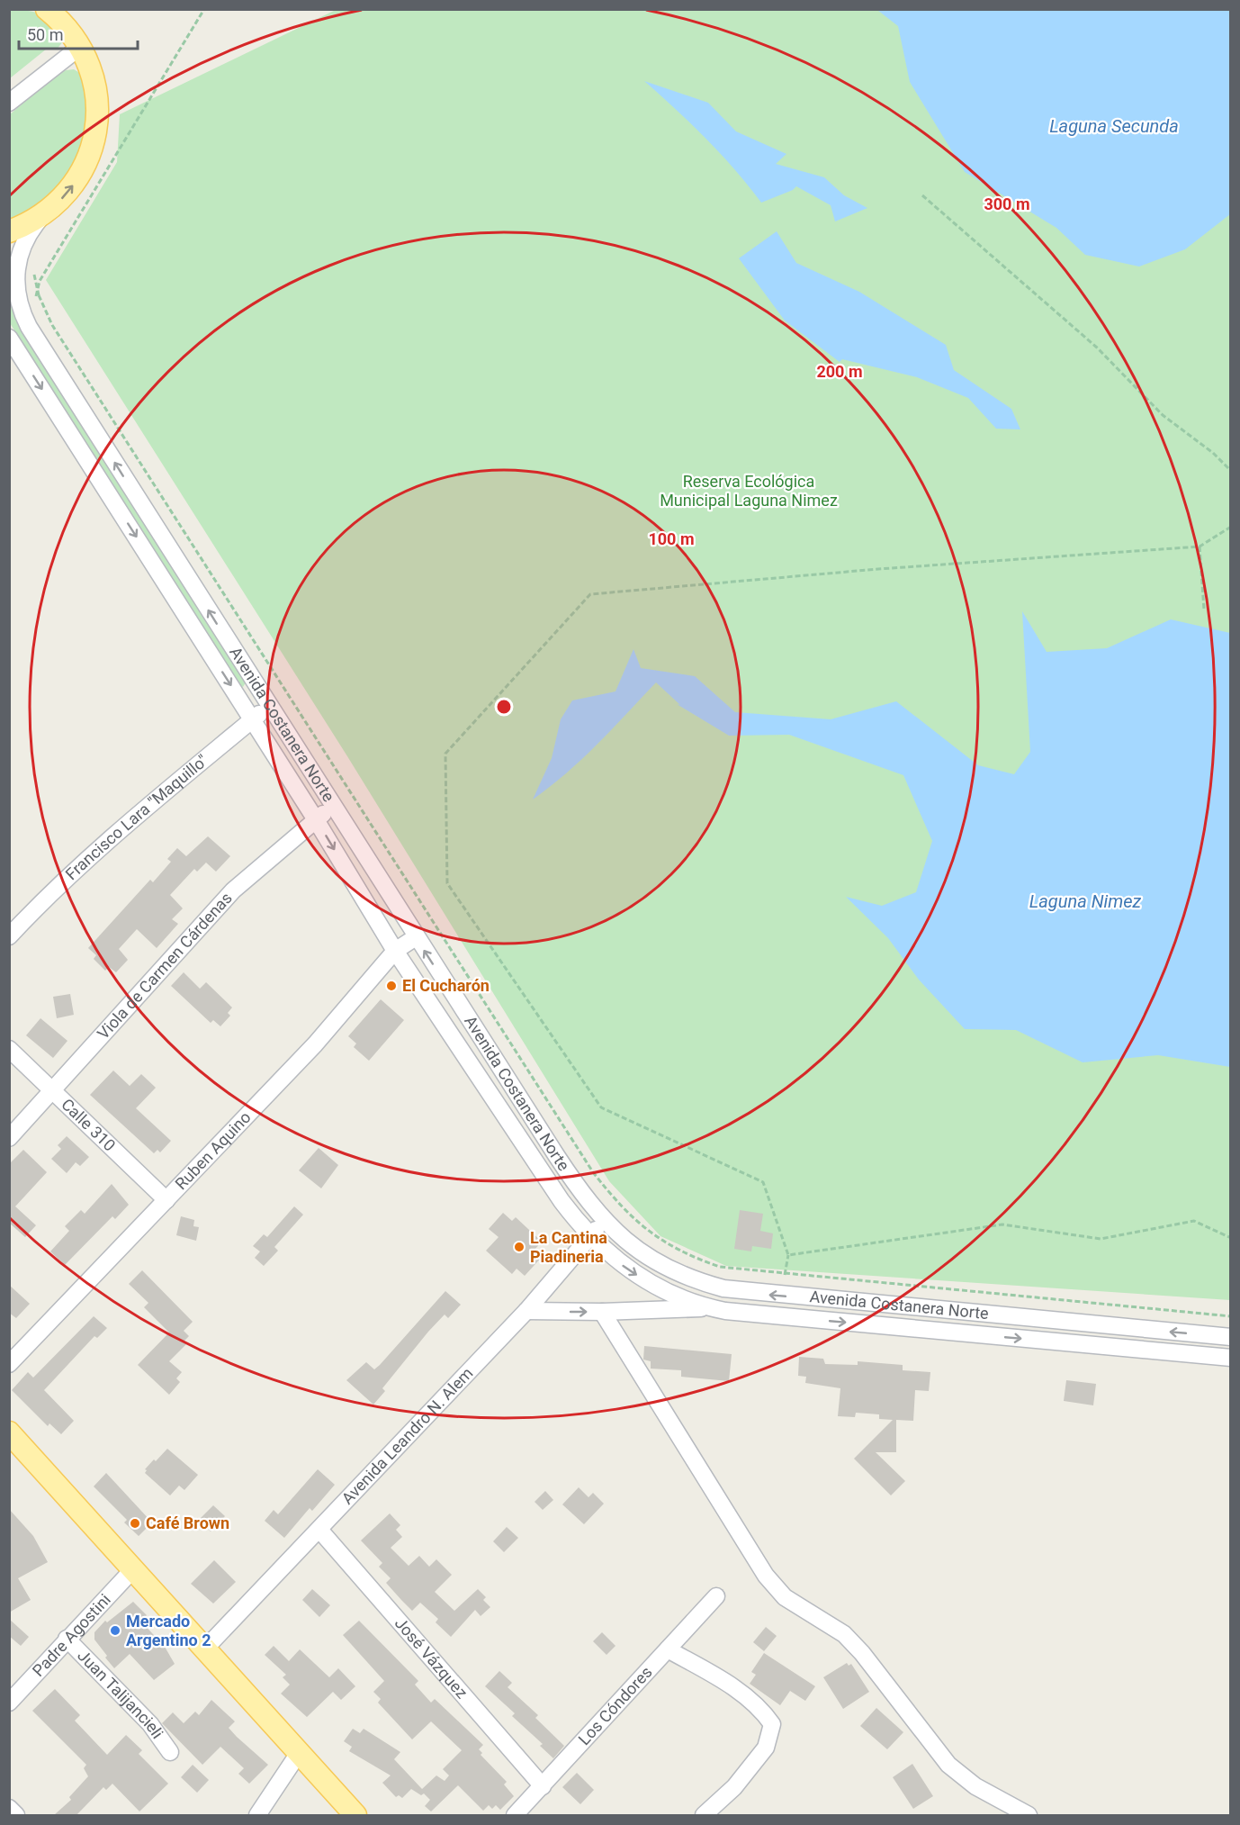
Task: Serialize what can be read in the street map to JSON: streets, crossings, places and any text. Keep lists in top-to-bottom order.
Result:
{
  "streets": {
    "street": [
      "Avenida Costanera Norte",
      "Francisco Lara \"Maquillo\"",
      "Viola de Carmen Cárdenas",
      "Calle 310",
      "Ruben Aquino",
      "Avenida Leandro N. Alem",
      "Padre Agostini",
      "José Vázquez",
      "Juan Talijancieli",
      "Los Cóndores"
    ]
  },
  "crossings": [
    ["Avenida Costanera Norte", "Francisco Lara \"Maquillo\""],
    ["Avenida Costanera Norte", "Viola de Carmen Cárdenas"],
    ["Avenida Costanera Norte", "Ruben Aquino"],
    ["Avenida Costanera Norte", "Avenida Leandro N. Alem"],
    ["Viola de Carmen Cárdenas", "Calle 310"],
    ["Calle 310", "Ruben Aquino"],
    ["Avenida Leandro N. Alem", "José Vázquez"],
    ["Padre Agostini", "Juan Talijancieli"],
    ["José Vázquez", "Los Cóndores"]
  ],
  "water": ["Laguna Secunda", "Laguna Nimez"],
  "parks": ["Reserva Ecológica Municipal Laguna Nimez"],
  "places": [
    "El Cucharón",
    "La Cantina Piadineria",
    "Café Brown",
    "Mercado Argentino 2"
  ],
  "scale_bar": "50 m",
  "rings": ["300 m", "200 m", "100 m"]
}
